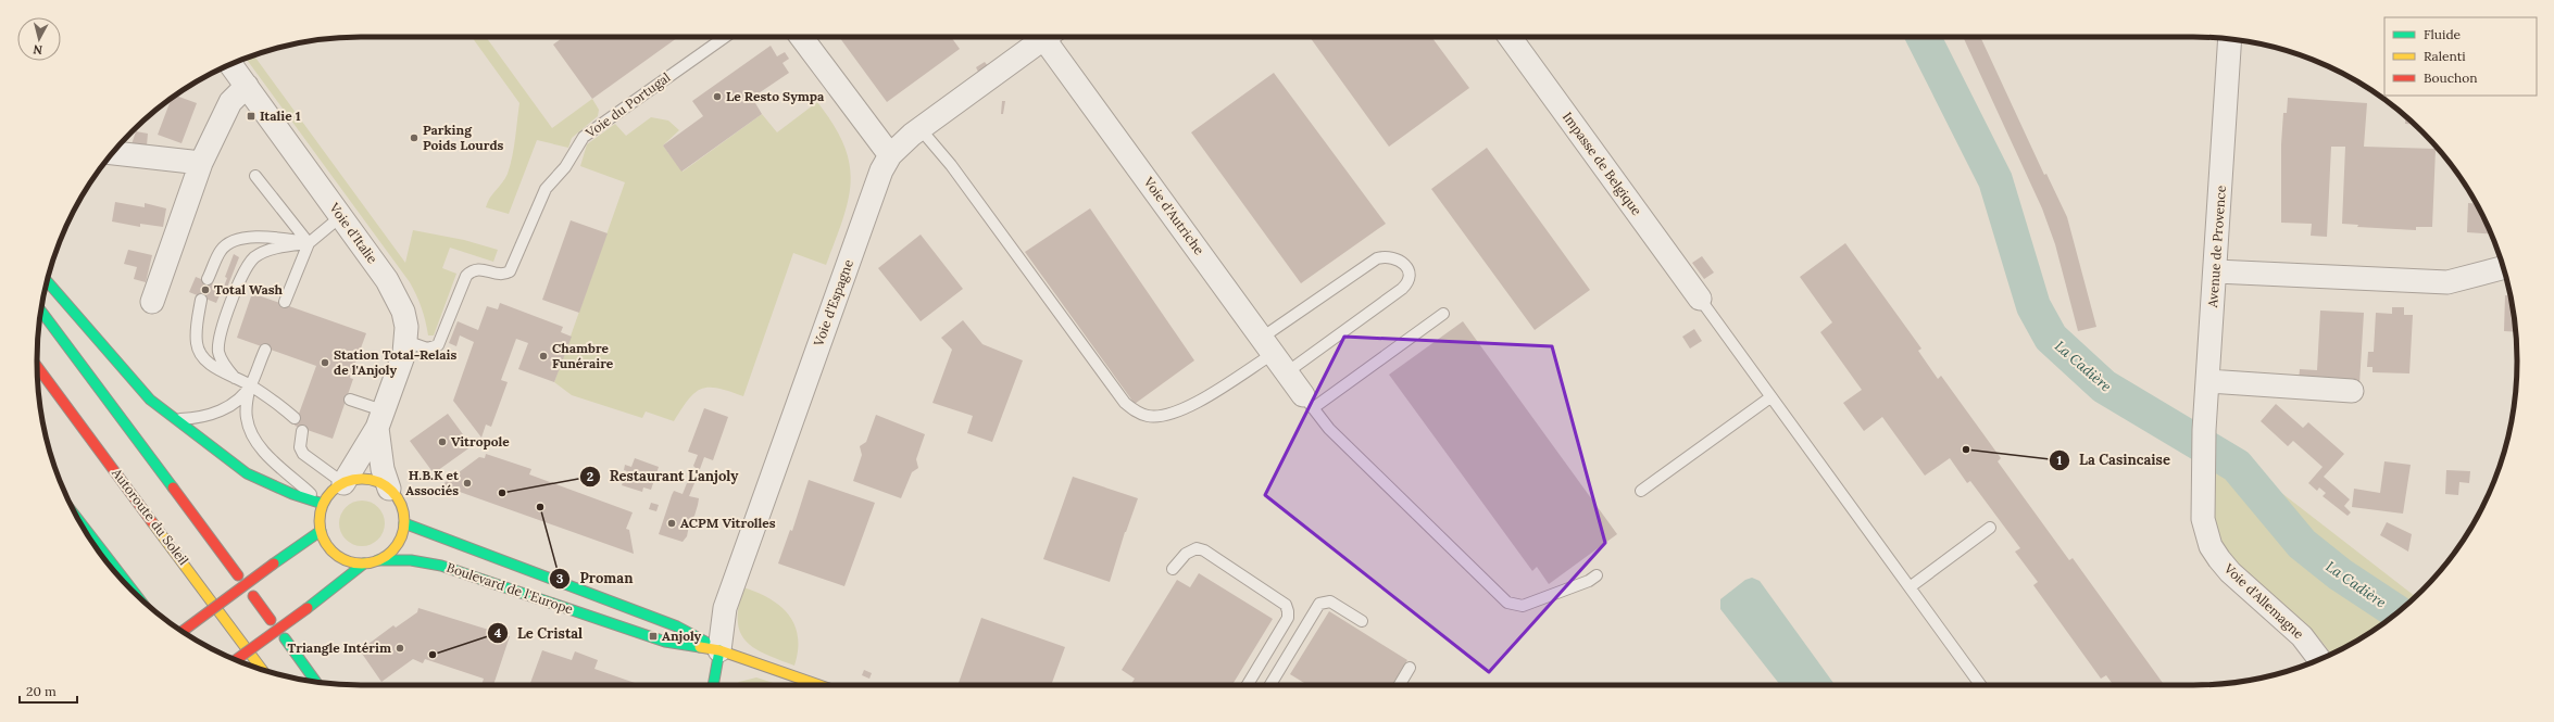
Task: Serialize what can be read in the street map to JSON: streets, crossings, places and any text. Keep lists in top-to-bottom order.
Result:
{
  "streets": {
    "main road": ["Autoroute du Soleil", "Boulevard de l'Europe"],
    "street": [
      "Impasse de Belgique",
      "Voie d'Autriche",
      "Voie d'Italie",
      "Avenue de Provence",
      "Voie d'Espagne",
      "Voie d'Allemagne"
    ],
    "lane": ["Voie du Portugal"]
  },
  "crossings": [
    ["Voie du Portugal", "Voie d'Italie"],
    ["Voie d'Italie", "Boulevard de l'Europe"],
    ["Avenue de Provence", "Voie d'Allemagne"],
    ["Voie d'Espagne", "Boulevard de l'Europe"]
  ],
  "water": ["La Cadière"],
  "places": {
    "other": [
      "Le Resto Sympa",
      "Parking Poids Lourds",
      "Total Wash",
      "Chambre Funéraire",
      "Station Total-Relais de l'Anjoly",
      "Vitropole",
      "La Casincaise",
      "H.B.K et Associés",
      "Restaurant L'anjoly",
      "Proman",
      "ACPM Vitrolles",
      "Triangle Intérim",
      "Le Cristal"
    ],
    "transit": ["Italie 1", "Anjoly"]
  },
  "legend": ["Fluide", "Ralenti", "Bouchon"],
  "scale_bar": "20 m",
  "north": "bottom"
}
